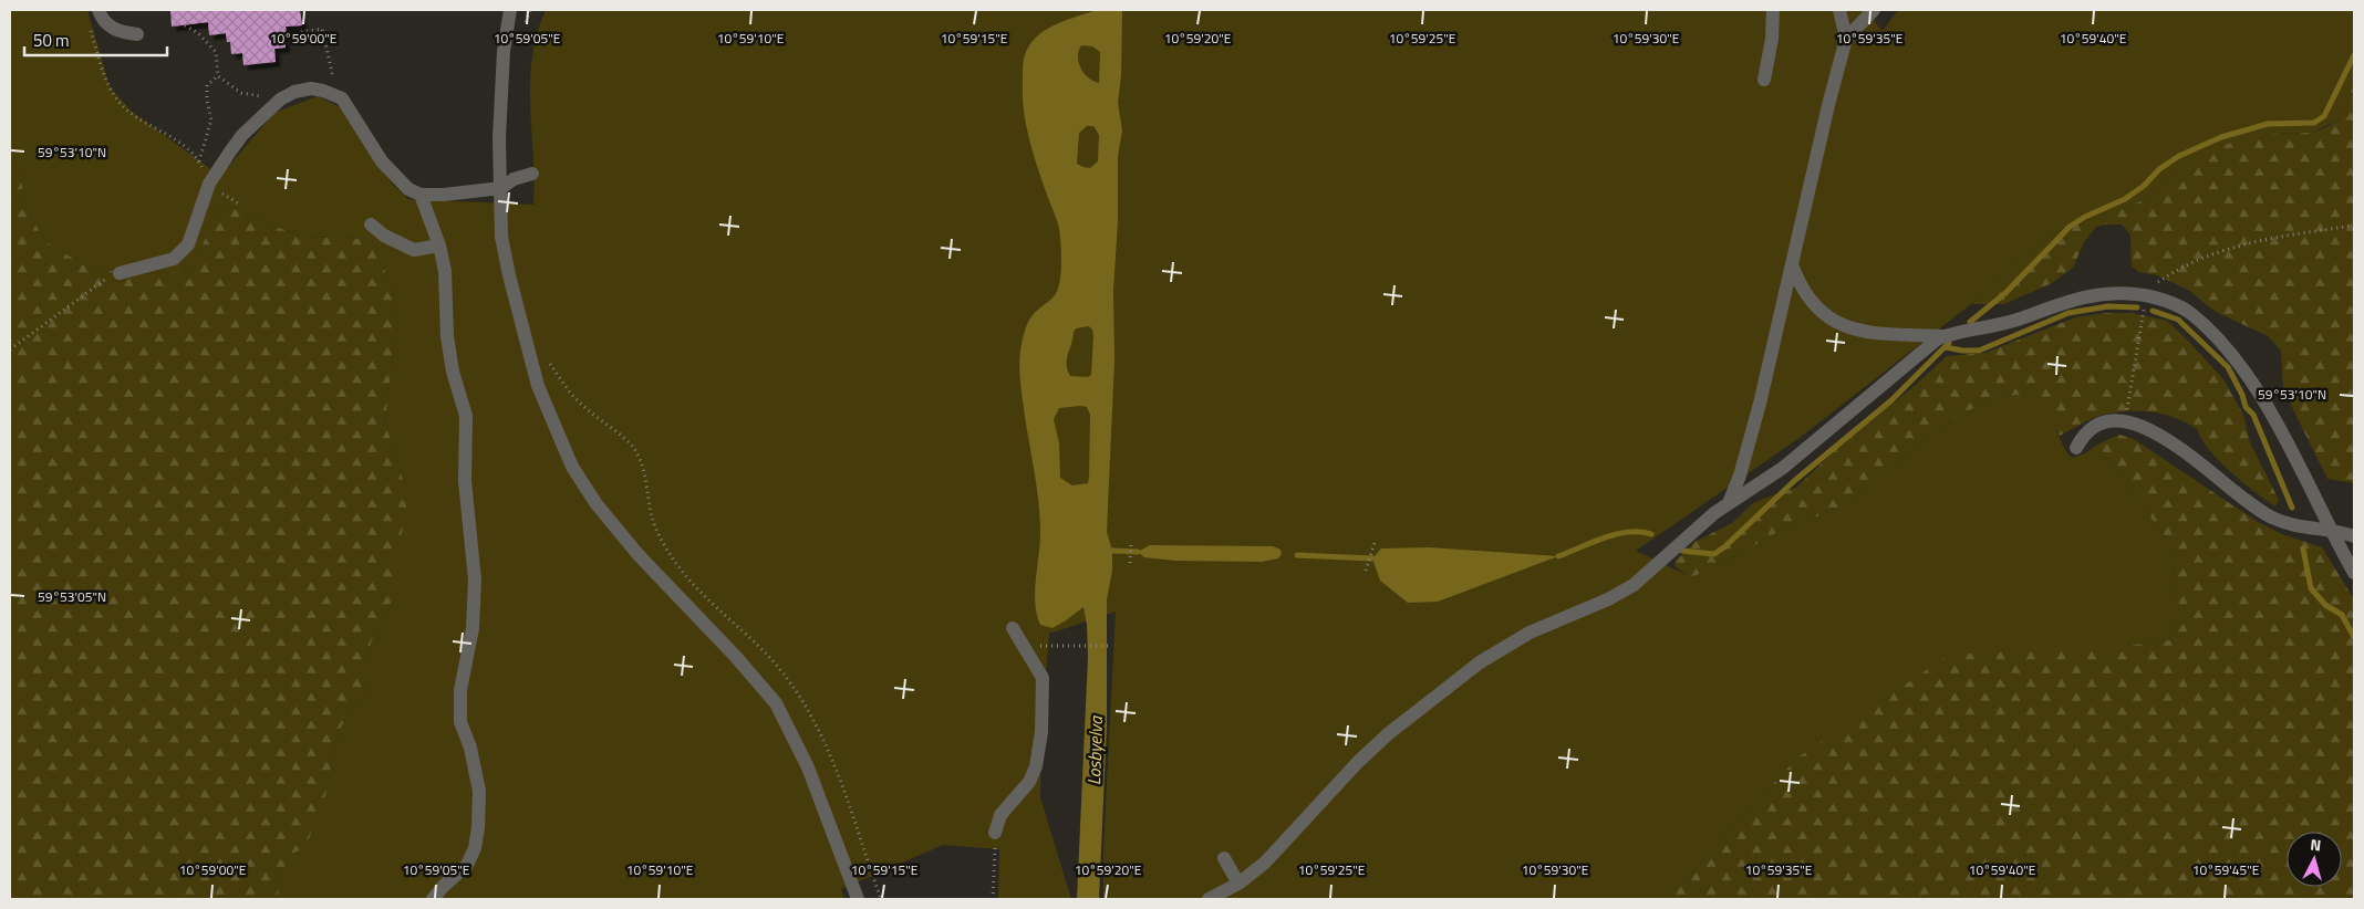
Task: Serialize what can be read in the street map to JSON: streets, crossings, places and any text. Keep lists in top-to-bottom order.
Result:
{
  "water": ["Losbyelva"],
  "scale_bar": "50 m",
  "north": "top",
  "coordinates": [
    "10°59'00\"E",
    "10°59'05\"E",
    "10°59'10\"E",
    "10°59'15\"E",
    "10°59'20\"E",
    "10°59'25\"E",
    "10°59'30\"E",
    "10°59'35\"E",
    "10°59'40\"E",
    "59°53'10\"N",
    "59°53'05\"N",
    "10°59'45\"E"
  ]
}
